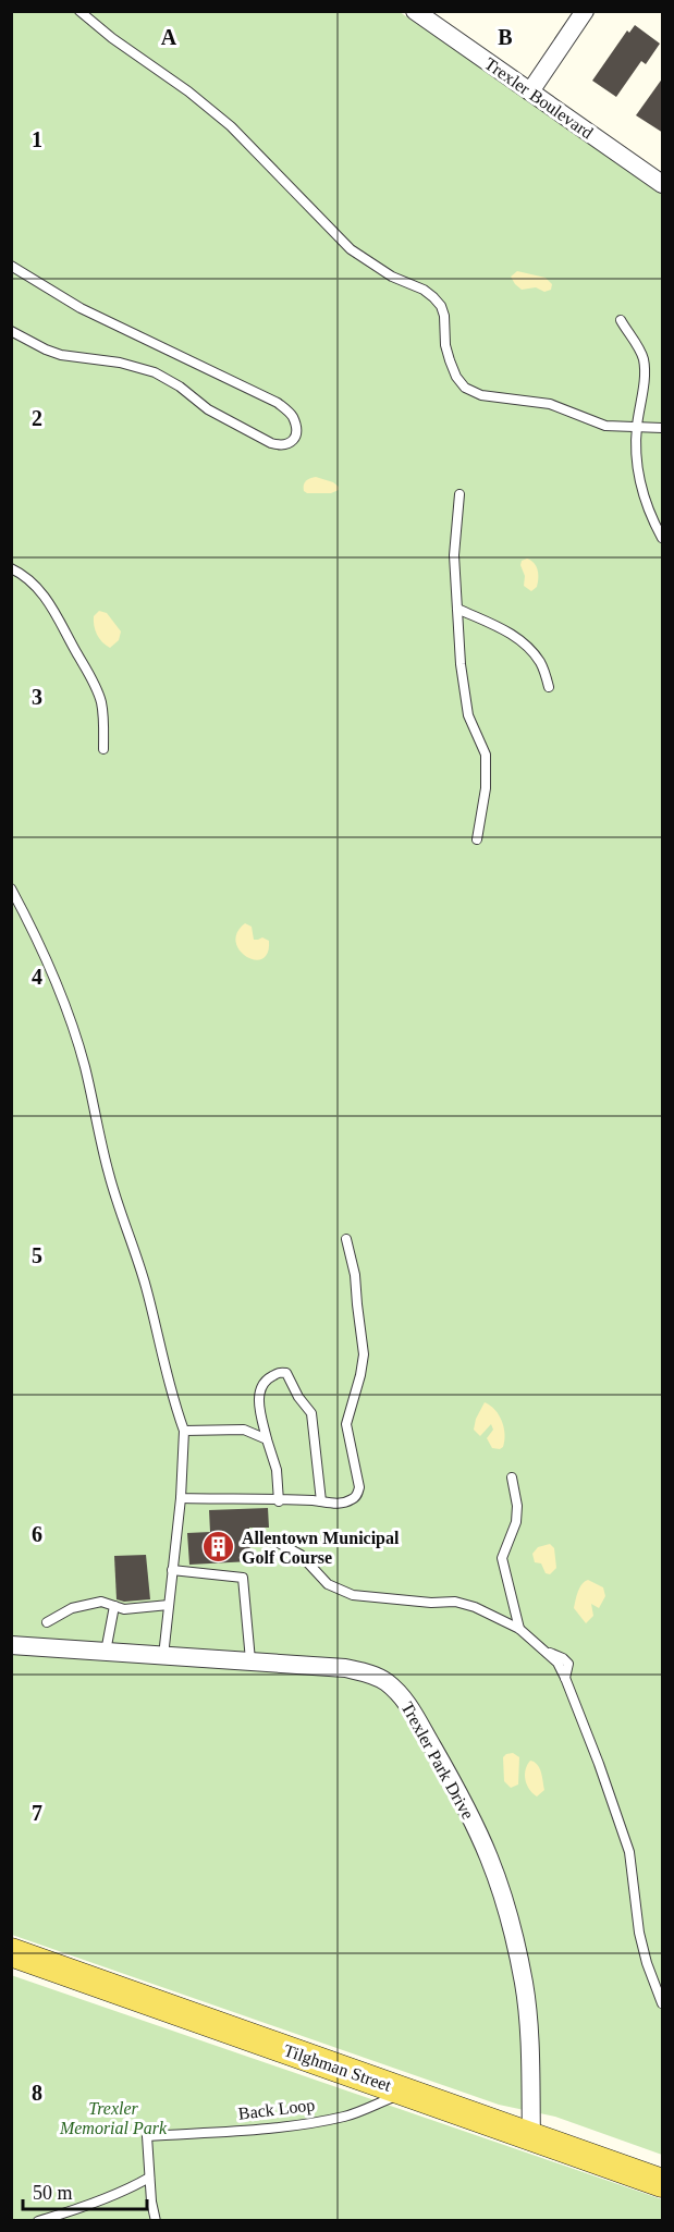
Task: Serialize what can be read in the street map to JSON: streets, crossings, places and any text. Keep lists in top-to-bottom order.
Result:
{
  "streets": {
    "main road": ["Tilghman Street"],
    "street": ["Trexler Boulevard", "Trexler Park Drive"],
    "lane": ["Back Loop"]
  },
  "crossings": [
    ["Trexler Park Drive", "Tilghman Street"],
    ["Tilghman Street", "Back Loop"]
  ],
  "parks": ["Trexler Memorial Park"],
  "places": {
    "building": ["Allentown Municipal Golf Course"]
  },
  "scale_bar": "50 m",
  "grid": {
    "columns": ["A", "B"],
    "rows": [
      "1",
      "2",
      "3",
      "4",
      "5",
      "6",
      "7",
      "8"
    ]
  }
}
